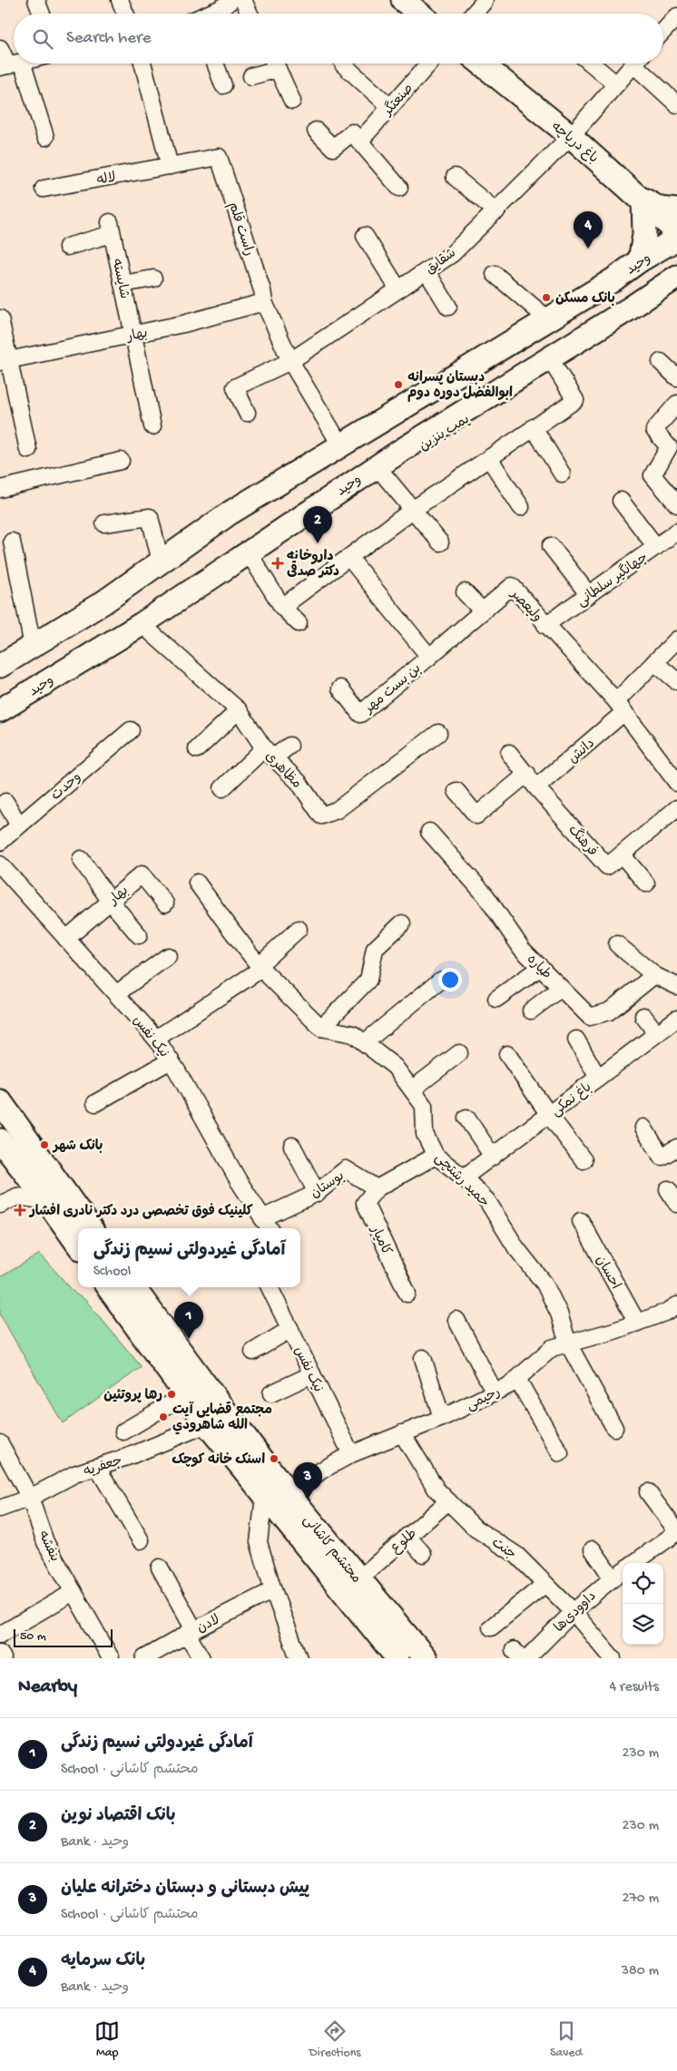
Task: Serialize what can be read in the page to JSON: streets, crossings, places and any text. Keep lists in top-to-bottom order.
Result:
{
  "streets": {
    "main road": ["باغ دریاچه", "وحید", "محتشم کاشانی"],
    "street": [
      "صنعتگر",
      "لاله",
      "راست قلم",
      "شقایق",
      "شایسته",
      "بهار",
      "جهانگیر سلطانی",
      "ولیعصر",
      "بن بست مهر",
      "دانش",
      "مظاهری",
      "وحدت",
      "فرهنگ",
      "طیاره",
      "نیک نفس",
      "باغ نمکی",
      "حمید رشتچی",
      "بوستان",
      "کامیار",
      "احسان",
      "رحیمی",
      "جعفریه",
      "طلوع",
      "بنفشه",
      "جنت",
      "داوودی‌ها",
      "لادن"
    ]
  },
  "crossings": [
    ["باغ دریاچه", "شقایق"],
    ["لاله", "راست قلم"],
    ["راست قلم", "شقایق"],
    ["راست قلم", "وحید"],
    ["راست قلم", "بهار"],
    ["وحید", "مظاهری"],
    ["شایسته", "بهار"],
    ["بهار", "نیک نفس"],
    ["جهانگیر سلطانی", "ولیعصر"],
    ["ولیعصر", "بن بست مهر"],
    ["ولیعصر", "دانش"],
    ["دانش", "فرهنگ"],
    ["نیک نفس", "بوستان"],
    ["نیک نفس", "رحیمی"],
    ["باغ نمکی", "حمید رشتچی"],
    ["حمید رشتچی", "رحیمی"],
    ["بوستان", "کامیار"],
    ["احسان", "رحیمی"],
    ["رحیمی", "جنت"],
    ["رحیمی", "محتشم کاشانی"],
    ["جعفریه", "بنفشه"],
    ["جعفریه", "محتشم کاشانی"],
    ["طلوع", "جنت"],
    ["طلوع", "محتشم کاشانی"],
    ["جنت", "داوودی‌ها"]
  ],
  "places": {
    "other": [
      "بانک مسکن",
      "دبستان پسرانه ابوالفضل دوره دوم",
      "بانک شهر",
      "رها پروتئین",
      "مجتمع قضایی آیت الله شاهرودي",
      "اسنک خانه کوچک"
    ],
    "health": ["داروخانه دکتر صدقی", "کلینیک فوق تخصصی درد دکتر نادری افشار"]
  },
  "scale_bar": "50 m",
  "page": {
    "search": "Search here",
    "pins": [
      "4",
      "2",
      "1",
      "3"
    ],
    "popup": ["آمادگی غیردولتی نسیم زندگی", "School"],
    "scale": "50 m",
    "heading": ["Nearby", "4 results"],
    "list": [
      {
        "mark": "1",
        "name": "آمادگی غیردولتی نسیم زندگی",
        "note": "School · محتشم کاشانی",
        "value": "230 m"
      },
      {
        "mark": "2",
        "name": "بانک اقتصاد نوین",
        "note": "Bank · وحید",
        "value": "230 m"
      },
      {
        "mark": "3",
        "name": "پیش دبستانی و دبستان دخترانه علیان",
        "note": "School · محتشم کاشانی",
        "value": "270 m"
      },
      {
        "mark": "4",
        "name": "بانک سرمایه",
        "note": "Bank · وحید",
        "value": "380 m"
      }
    ],
    "nav": ["Map", "Directions", "Saved"]
  }
}
